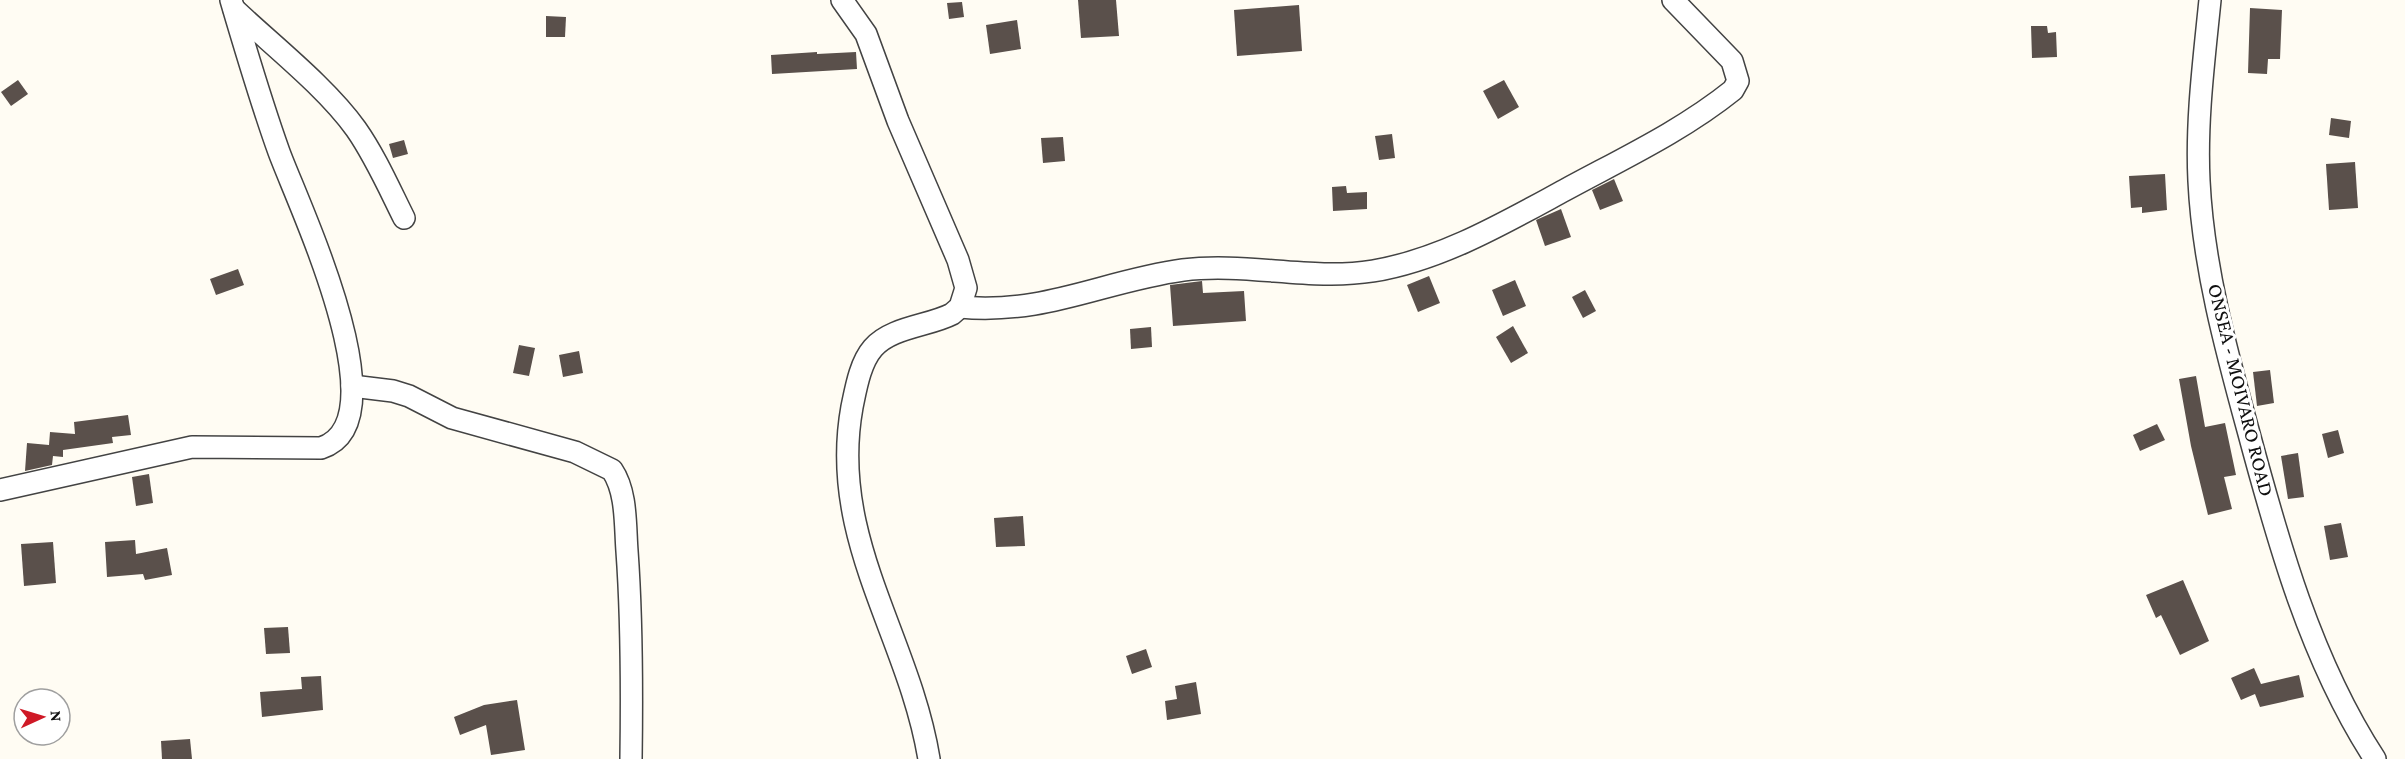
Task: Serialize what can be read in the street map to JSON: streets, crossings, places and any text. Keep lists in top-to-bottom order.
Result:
{
  "streets": {
    "street": ["ONSEA - MOIVARO ROAD"]
  },
  "north": "right"
}
